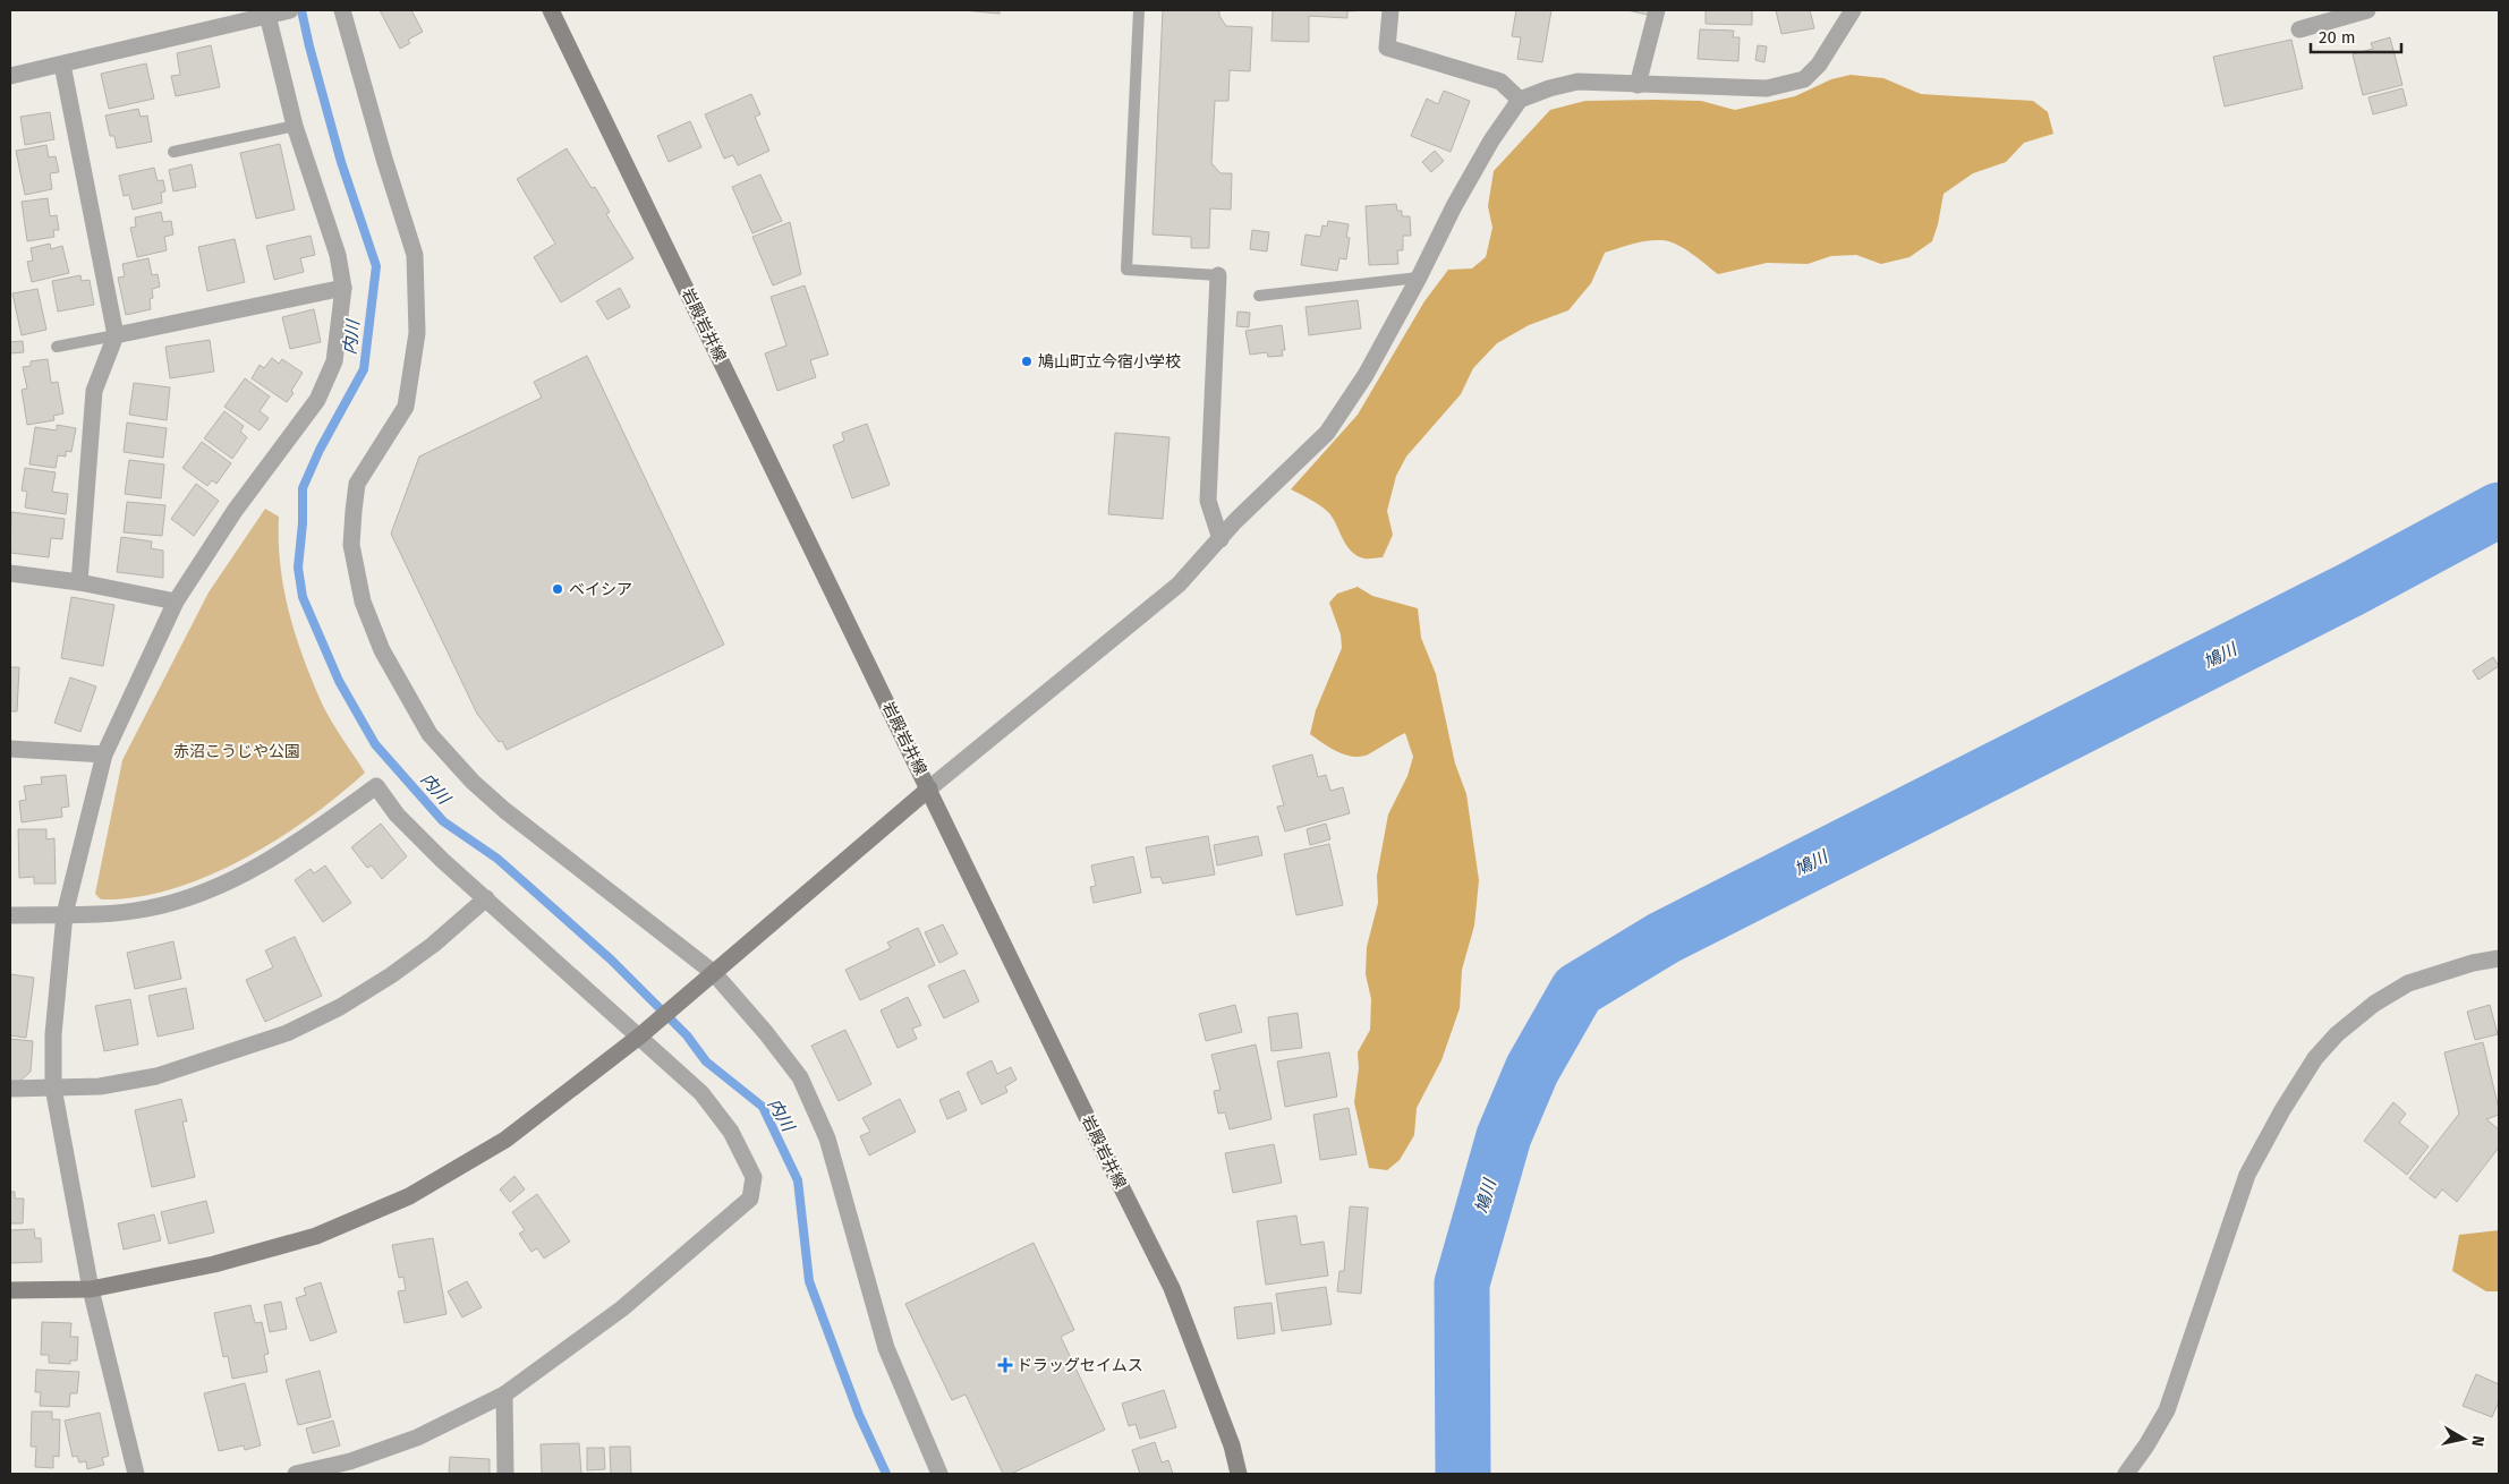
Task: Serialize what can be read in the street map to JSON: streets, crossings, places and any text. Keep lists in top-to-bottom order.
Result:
{
  "streets": {
    "main road": ["岩殿岩井線"]
  },
  "water": ["内川", "鳩川"],
  "parks": ["赤沼こうじや公園"],
  "places": {
    "other": ["鳩山町立今宿小学校", "ベイシア"],
    "health": ["ドラッグセイムス"]
  },
  "scale_bar": "20 m",
  "north": "right"
}
